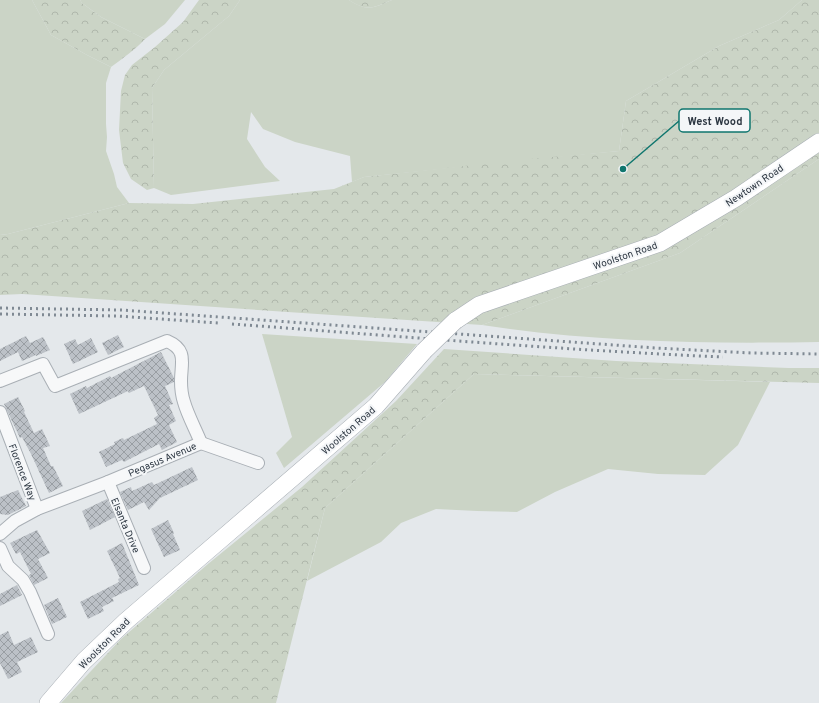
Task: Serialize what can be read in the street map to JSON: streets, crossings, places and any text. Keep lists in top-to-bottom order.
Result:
{
  "streets": {
    "street": [
      "Newtown Road",
      "Woolston Road",
      "Pegasus Avenue",
      "Florence Way",
      "Elsanta Drive"
    ]
  },
  "crossings": [
    ["Newtown Road", "Woolston Road"],
    ["Pegasus Avenue", "Florence Way"],
    ["Pegasus Avenue", "Elsanta Drive"]
  ],
  "places": ["West Wood"]
}
